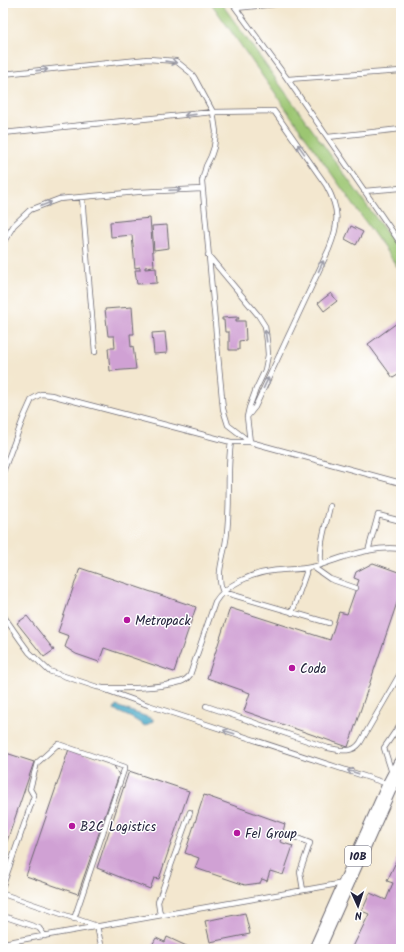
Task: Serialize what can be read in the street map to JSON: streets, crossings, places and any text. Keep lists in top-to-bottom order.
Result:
{
  "streets": {
    "main road": ["10B"]
  },
  "places": [
    "Metropack",
    "Coda",
    "B2C Logistics",
    "Fel Group"
  ],
  "north": "bottom"
}
